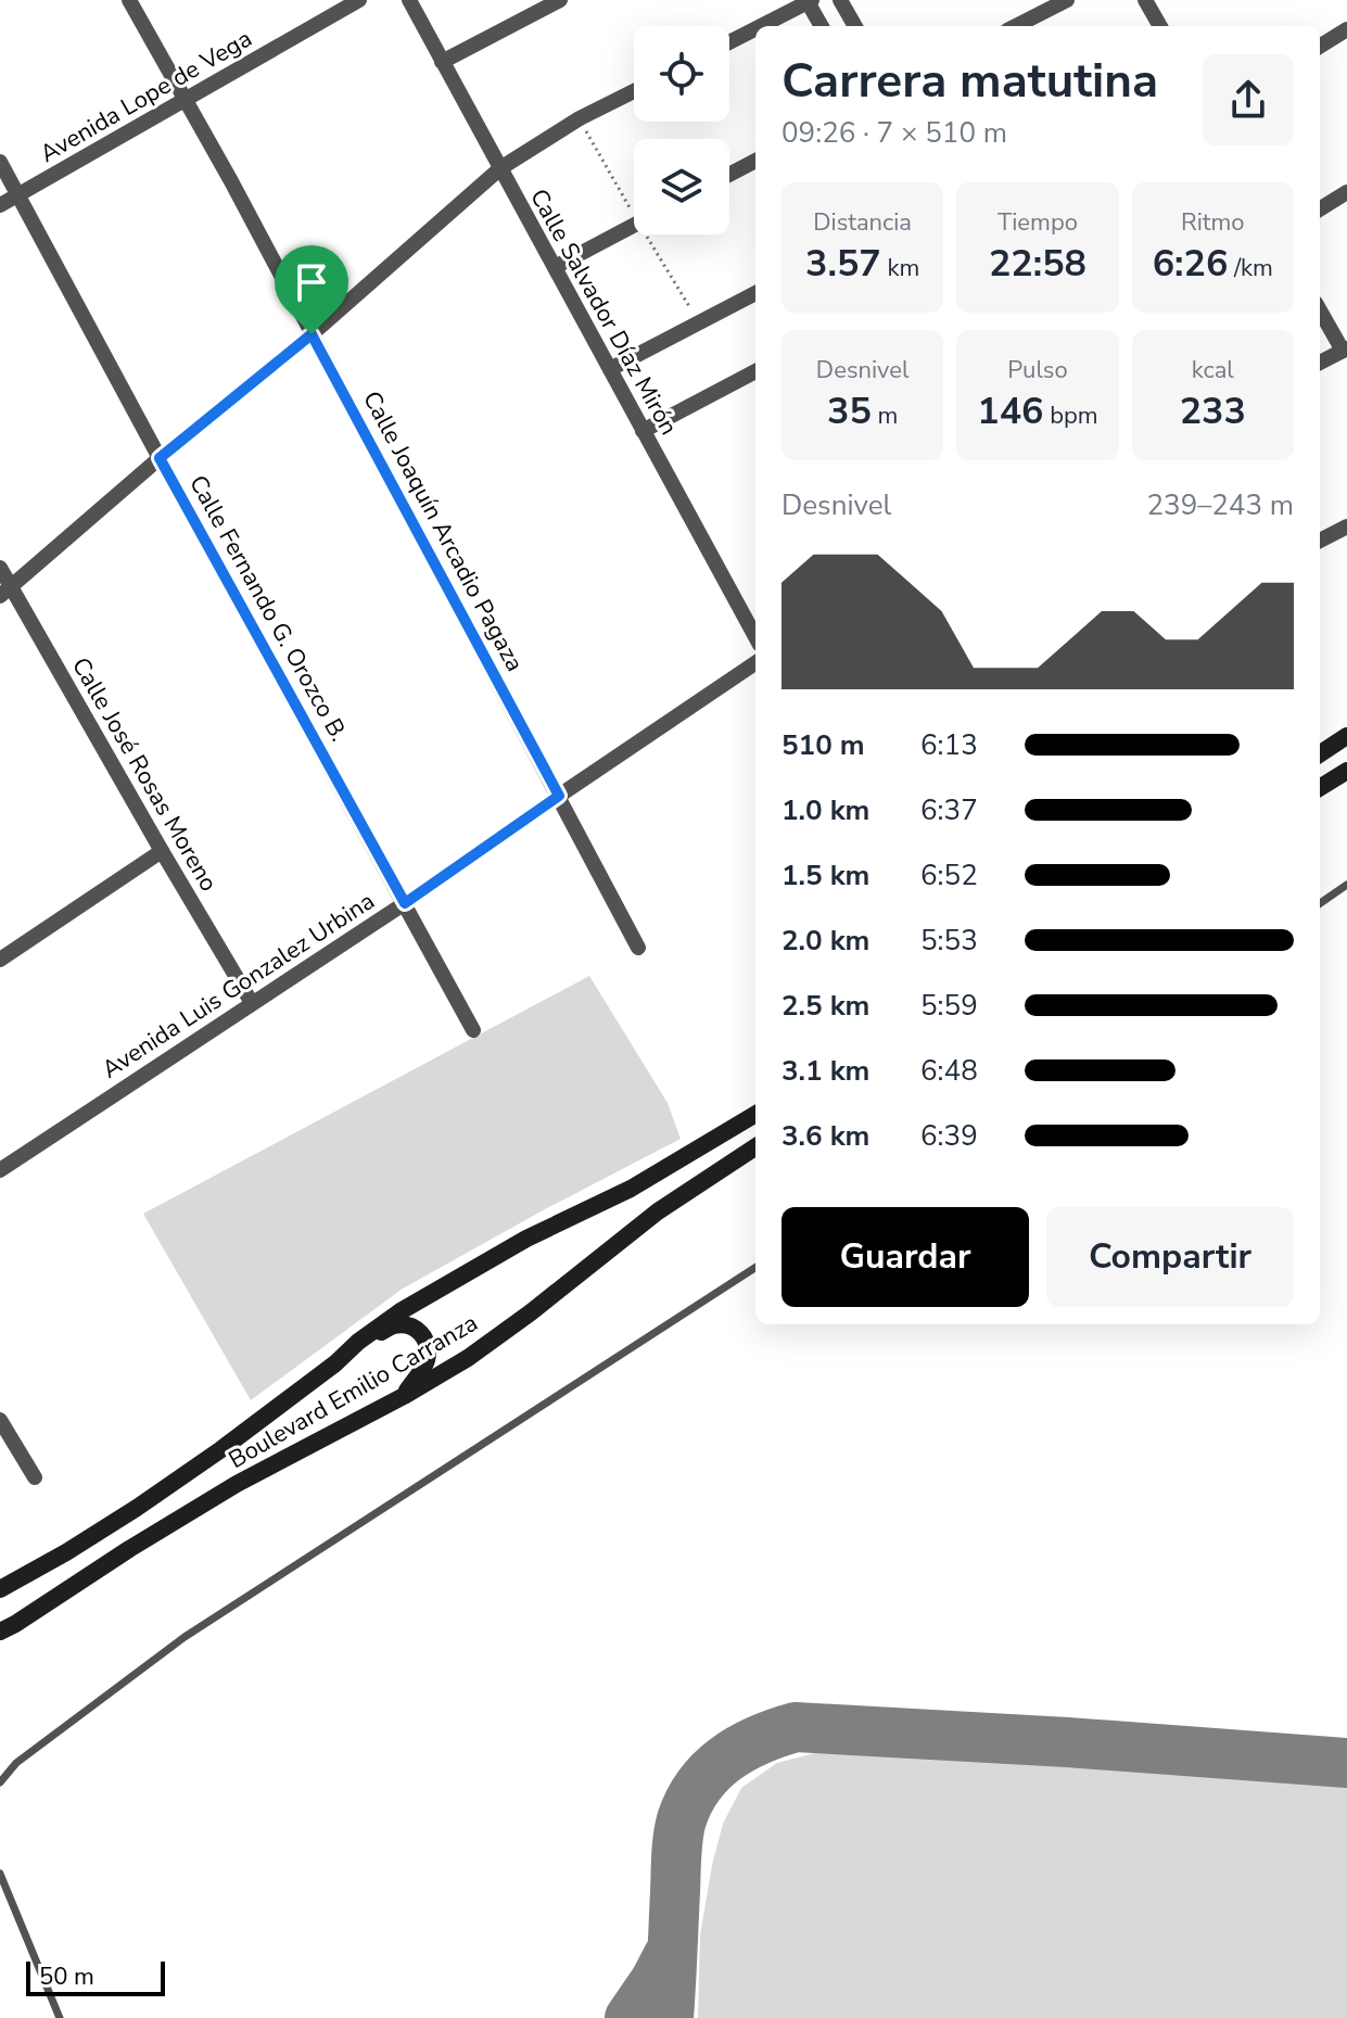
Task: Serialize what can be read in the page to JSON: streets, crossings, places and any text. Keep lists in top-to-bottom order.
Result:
{
  "streets": {
    "street": [
      "Avenida Lope de Vega",
      "Calle Salvador Díaz Mirón",
      "Calle Joaquín Arcadio Pagaza",
      "Calle Fernando G. Orozco B.",
      "Calle José Rosas Moreno",
      "Avenida Luis Gonzalez Urbina",
      "Boulevard Emilio Carranza"
    ]
  },
  "crossings": [
    ["Avenida Lope de Vega", "Calle Joaquín Arcadio Pagaza"],
    ["Avenida Lope de Vega", "Calle Fernando G. Orozco B."],
    ["Calle Joaquín Arcadio Pagaza", "Avenida Luis Gonzalez Urbina"],
    ["Calle Fernando G. Orozco B.", "Avenida Luis Gonzalez Urbina"],
    ["Calle José Rosas Moreno", "Avenida Luis Gonzalez Urbina"]
  ],
  "scale_bar": "50 m",
  "page": {
    "heading": ["Carrera matutina", "09:26 · 7 × 510 m"],
    "stats": [
      ["Distancia", "3.57 km"],
      ["Tiempo", "22:58"],
      ["Ritmo", "6:26 /km"],
      ["Desnivel", "35 m"],
      ["Pulso", "146 bpm"],
      ["kcal", "233"]
    ],
    "chart": ["Desnivel", "239–243 m"],
    "list": [
      {
        "name": "510 m",
        "note": "6:13"
      },
      {
        "name": "1.0 km",
        "note": "6:37"
      },
      {
        "name": "1.5 km",
        "note": "6:52"
      },
      {
        "name": "2.0 km",
        "note": "5:53"
      },
      {
        "name": "2.5 km",
        "note": "5:59"
      },
      {
        "name": "3.1 km",
        "note": "6:48"
      },
      {
        "name": "3.6 km",
        "note": "6:39"
      }
    ],
    "buttons": ["Guardar", "Compartir"],
    "scale": "50 m"
  }
}
